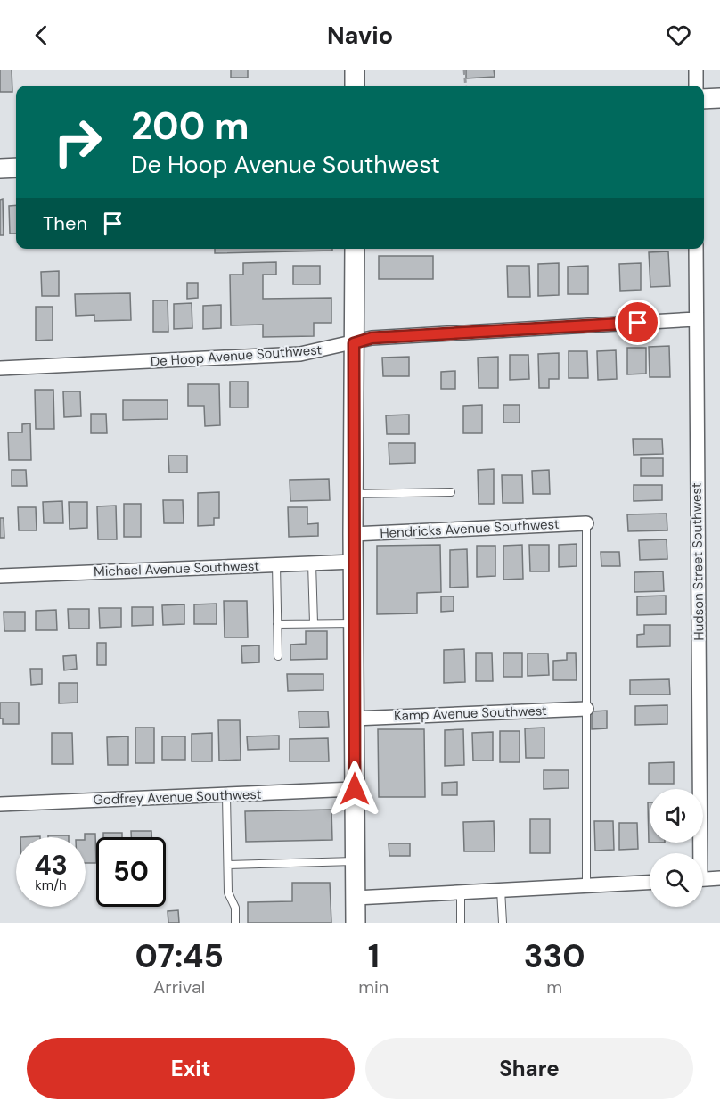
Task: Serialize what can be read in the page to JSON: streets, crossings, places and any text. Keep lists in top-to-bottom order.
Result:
{
  "streets": {
    "street": [
      "De Hoop Avenue Southwest",
      "Hendricks Avenue Southwest",
      "Hudson Street Southwest",
      "Michael Avenue Southwest",
      "Kamp Avenue Southwest",
      "Godfrey Avenue Southwest"
    ]
  },
  "crossings": [
    ["De Hoop Avenue Southwest", "Hudson Street Southwest"]
  ],
  "page": {
    "header": "Navio",
    "turn": ["200 m", "De Hoop Avenue Southwest"],
    "then": "Then",
    "speed": "43 km/h",
    "limit": "50",
    "eta": [
      "07:45",
      "Arrival",
      "1",
      "min",
      "330",
      "m"
    ],
    "buttons": ["Exit", "Share"]
  }
}
